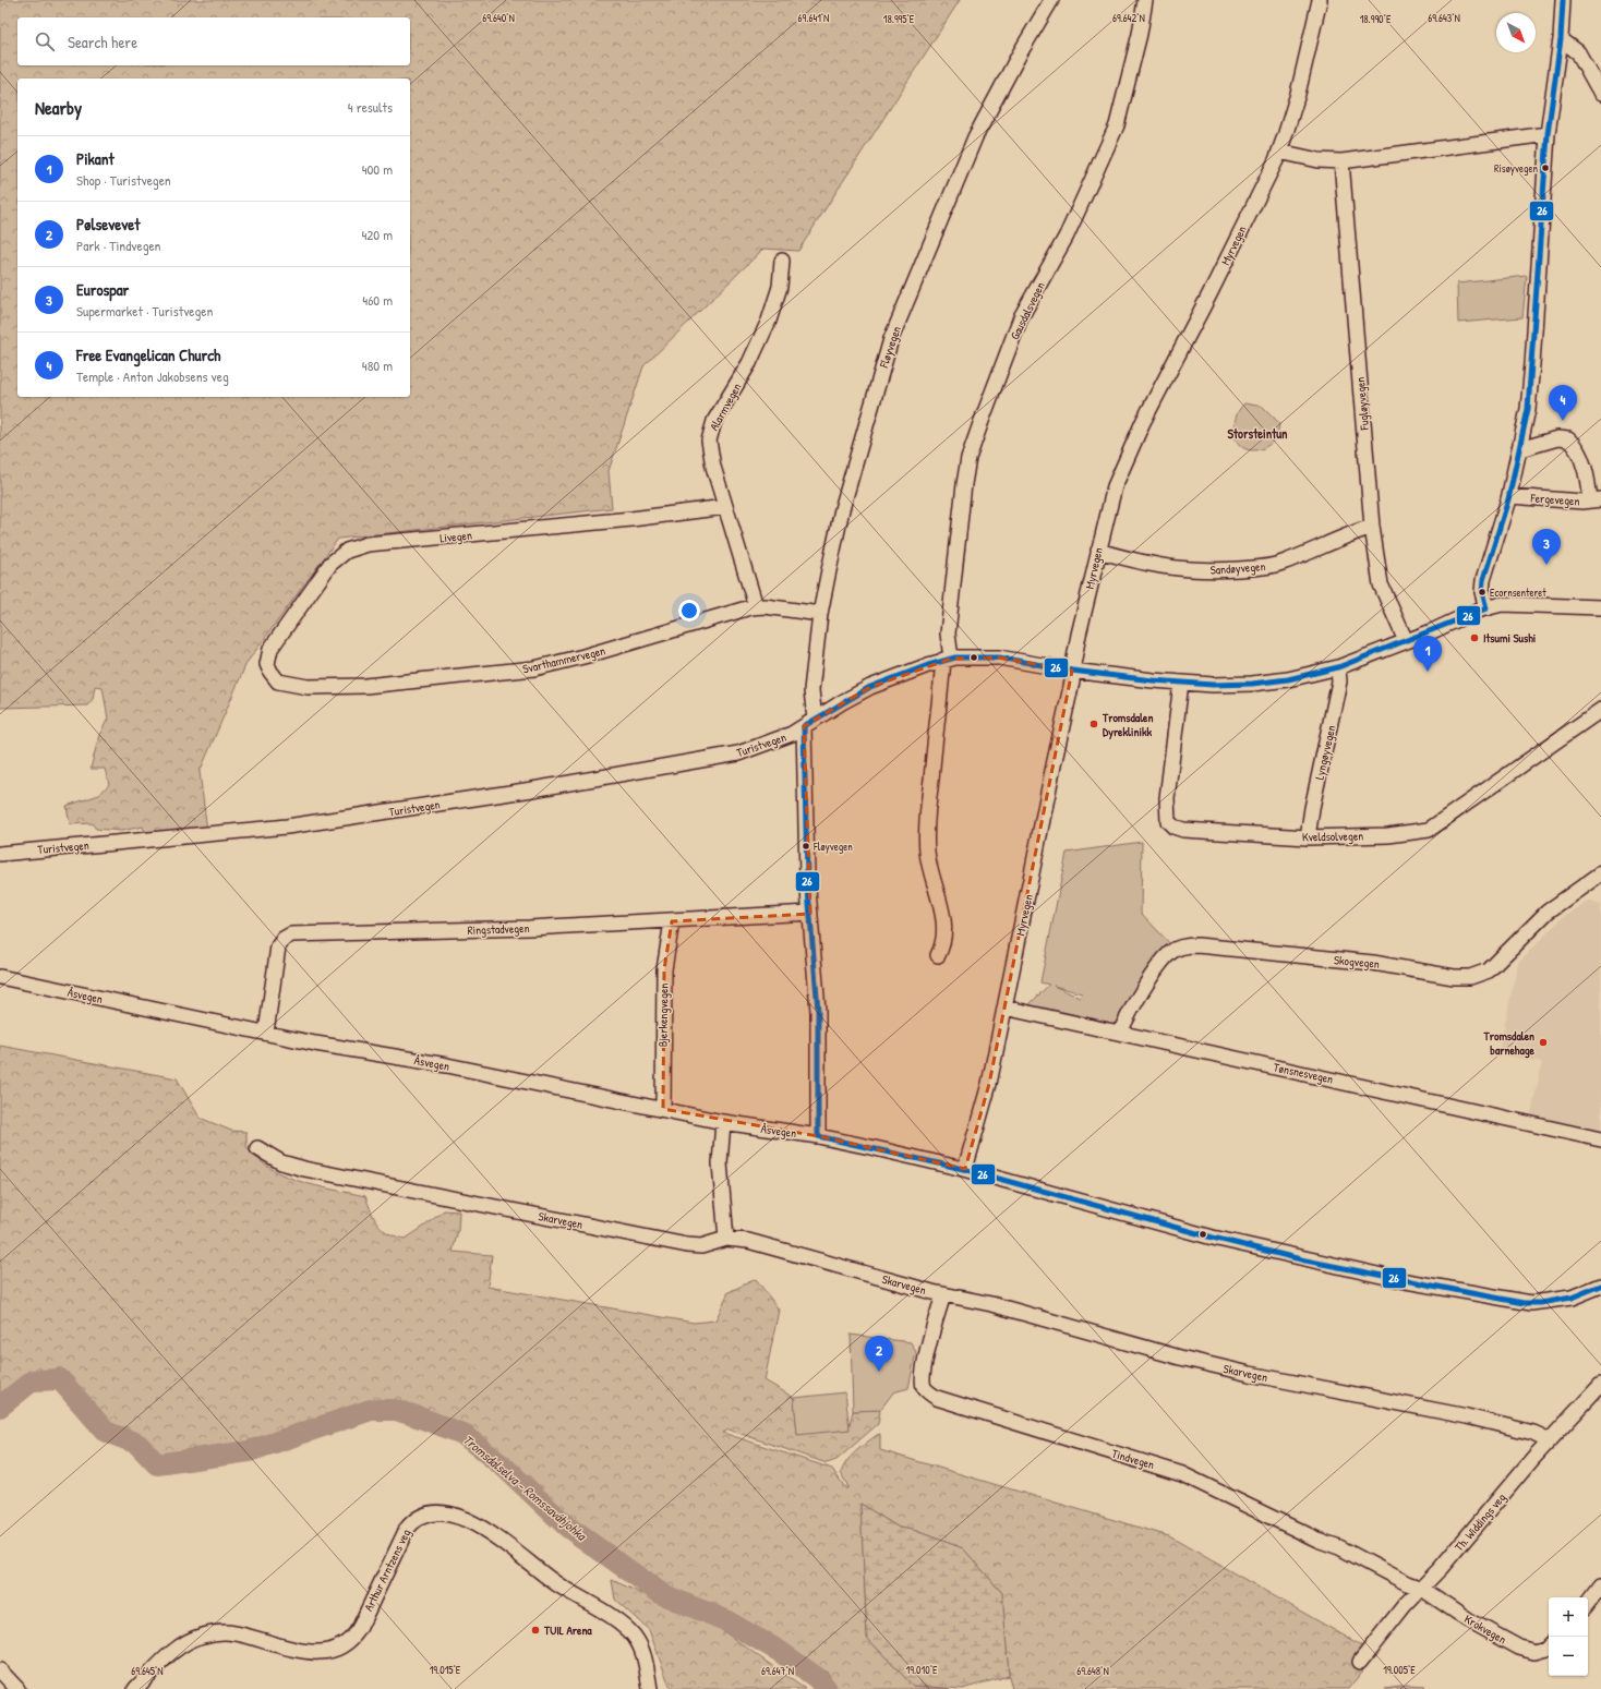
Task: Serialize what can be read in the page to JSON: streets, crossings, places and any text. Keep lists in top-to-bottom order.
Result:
{
  "streets": {
    "street": [
      "Myrvegen",
      "Gausdalsvegen",
      "Fløyvegen",
      "Fugløyvegen",
      "Alarmvegen",
      "Fergevegen",
      "Livegen",
      "Sandøyvegen",
      "Svarthammervegen",
      "Turistvegen",
      "Lyngøyvegen",
      "Kveldsolvegen",
      "Ringstadvegen",
      "Skogvegen",
      "Åsvegen",
      "Bjerkengvegen",
      "Tønsnesvegen",
      "Skarvegen",
      "Tindvegen",
      "Th. Widdings veg",
      "Arthur Arntzens veg",
      "Krokvegen"
    ]
  },
  "crossings": [
    ["Myrvegen", "Sandøyvegen"],
    ["Myrvegen", "Turistvegen"],
    ["Myrvegen", "Åsvegen"],
    ["Myrvegen", "Tønsnesvegen"],
    ["Gausdalsvegen", "Turistvegen"],
    ["Fløyvegen", "Svarthammervegen"],
    ["Fløyvegen", "Turistvegen"],
    ["Fløyvegen", "Ringstadvegen"],
    ["Fløyvegen", "Åsvegen"],
    ["Fugløyvegen", "Sandøyvegen"],
    ["Fugløyvegen", "Turistvegen"],
    ["Alarmvegen", "Livegen"],
    ["Alarmvegen", "Svarthammervegen"],
    ["Livegen", "Svarthammervegen"],
    ["Turistvegen", "Lyngøyvegen"],
    ["Turistvegen", "Kveldsolvegen"],
    ["Lyngøyvegen", "Kveldsolvegen"],
    ["Ringstadvegen", "Åsvegen"],
    ["Ringstadvegen", "Bjerkengvegen"],
    ["Skogvegen", "Tønsnesvegen"],
    ["Åsvegen", "Bjerkengvegen"],
    ["Skarvegen", "Tindvegen"],
    ["Skarvegen", "Th. Widdings veg"],
    ["Tindvegen", "Th. Widdings veg"],
    ["Tindvegen", "Krokvegen"],
    ["Th. Widdings veg", "Krokvegen"]
  ],
  "districts": ["Storsteintun"],
  "water": ["Tromsdalselva - Romssaváhjohka"],
  "places": [
    "Risøyvegen",
    "Ecornsenteret",
    "Itsumi Sushi",
    "Tromsdalen Dyreklinikk",
    "Fløyvegen",
    "Tromsdalen barnehage",
    "TUIL Arena"
  ],
  "lines": ["transit line 26"],
  "north": "bottom right",
  "page": {
    "search": "Search here",
    "heading": ["Nearby", "4 results"],
    "list": [
      {
        "mark": "1",
        "name": "Pikant",
        "note": "Shop · Turistvegen",
        "value": "400 m"
      },
      {
        "mark": "2",
        "name": "Pølsevevet",
        "note": "Park · Tindvegen",
        "value": "420 m"
      },
      {
        "mark": "3",
        "name": "Eurospar",
        "note": "Supermarket · Turistvegen",
        "value": "460 m"
      },
      {
        "mark": "4",
        "name": "Free Evangelican Church",
        "note": "Temple · Anton Jakobsens veg",
        "value": "480 m"
      }
    ],
    "pins": [
      "4",
      "3",
      "1",
      "2"
    ],
    "map_buttons": ["+", "−"]
  },
  "coordinates": [
    "69.640°N",
    "69.641°N",
    "69.642°N",
    "69.643°N",
    "18.995°E",
    "18.990°E",
    "19.015°E",
    "19.010°E",
    "19.005°E",
    "69.645°N",
    "69.647°N",
    "69.648°N"
  ]
}
